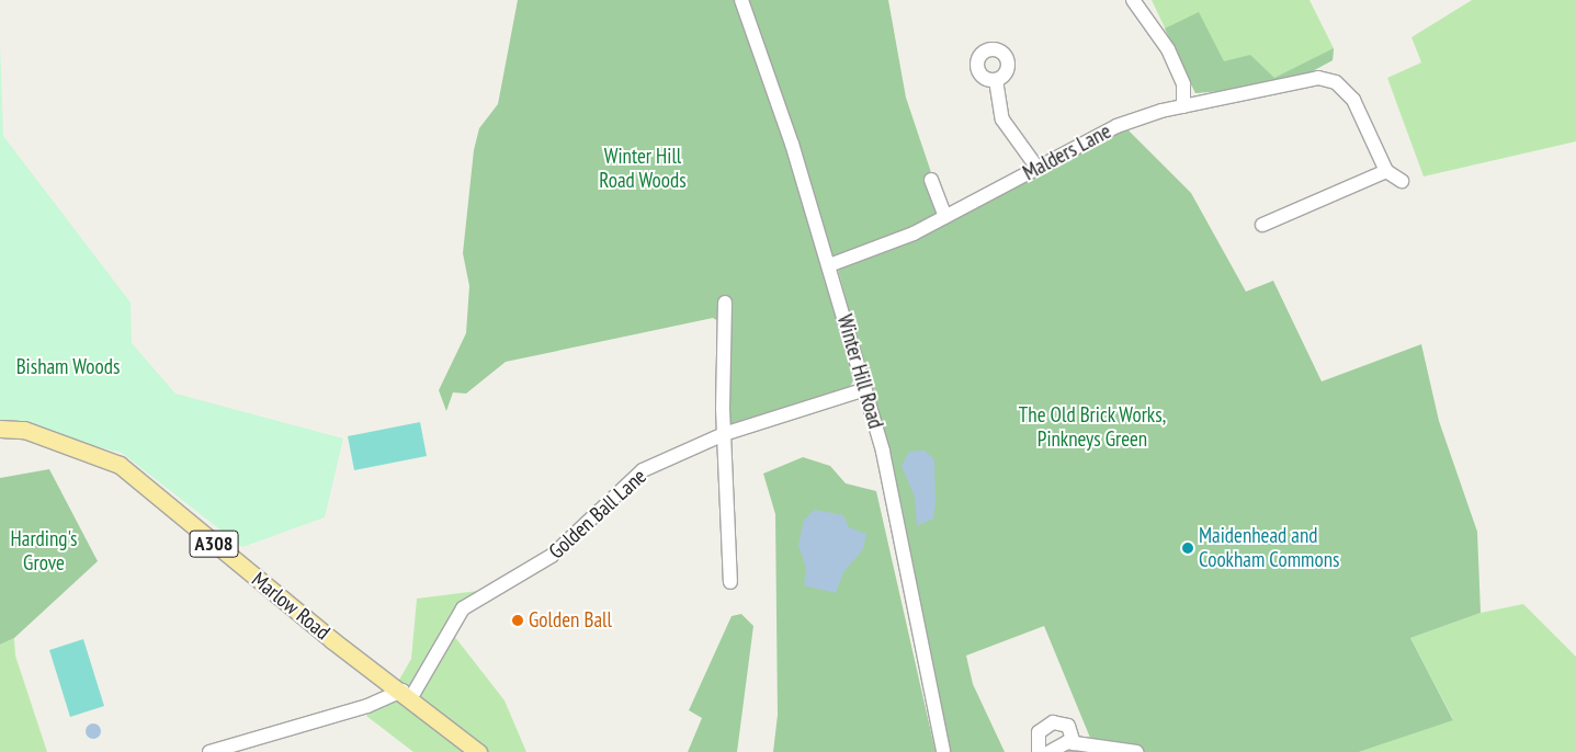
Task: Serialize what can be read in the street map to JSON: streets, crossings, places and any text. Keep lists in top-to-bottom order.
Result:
{
  "streets": {
    "main road": ["A308", "Marlow Road"],
    "street": ["Malders Lane", "Winter Hill Road", "Golden Ball Lane"]
  },
  "crossings": [
    ["Malders Lane", "Winter Hill Road"],
    ["Winter Hill Road", "Golden Ball Lane"],
    ["Golden Ball Lane", "A308"],
    ["Golden Ball Lane", "Marlow Road"],
    ["A308", "Marlow Road"]
  ],
  "parks": [
    "Winter Hill Road Woods",
    "Bisham Woods",
    "The Old Brick Works, Pinkneys Green",
    "Harding's Grove"
  ],
  "places": ["Maidenhead and Cookham Commons", "Golden Ball"]
}
